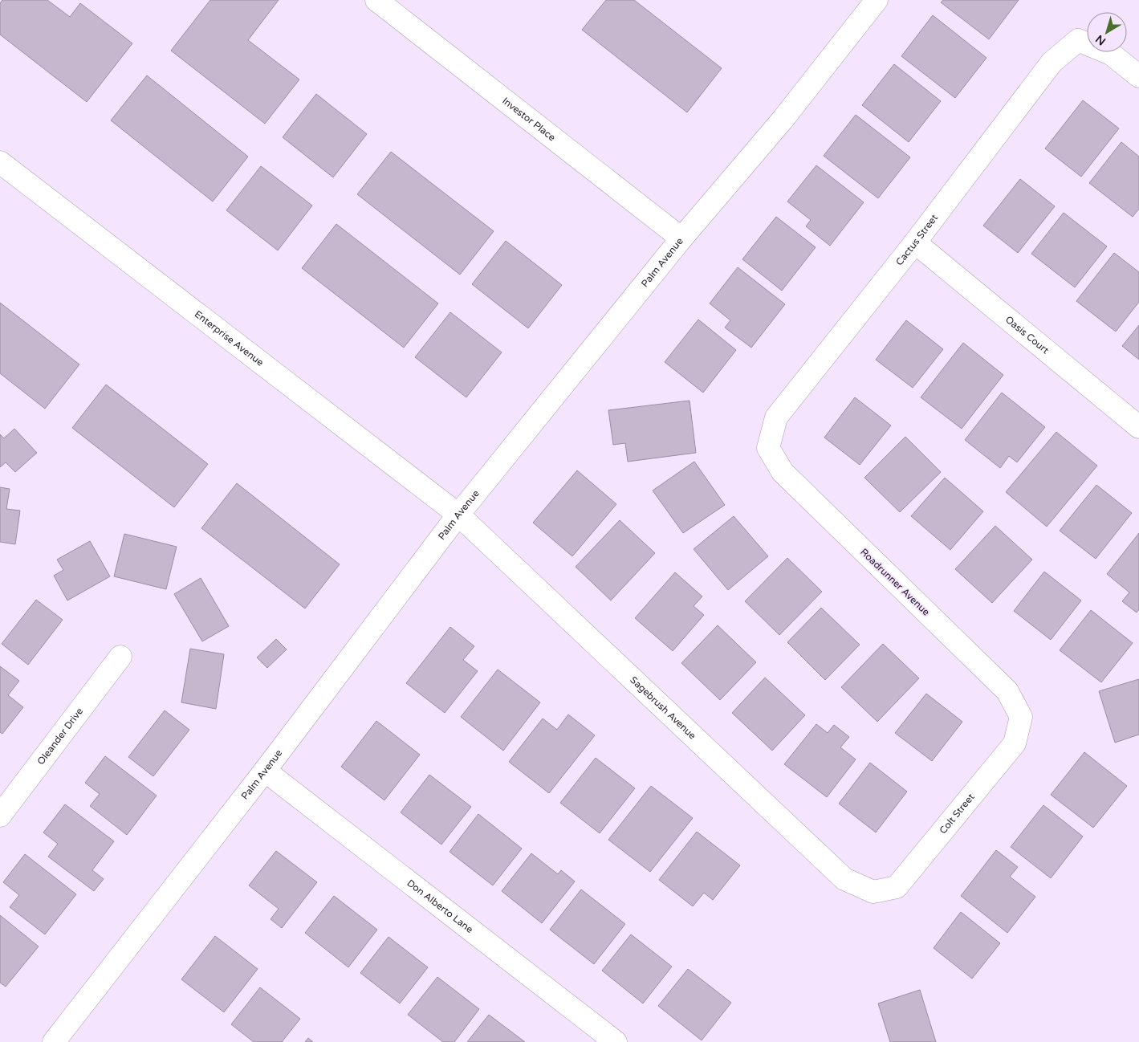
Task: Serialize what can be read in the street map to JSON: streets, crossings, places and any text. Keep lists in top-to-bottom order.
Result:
{
  "streets": {
    "street": [
      "Investor Place",
      "Cactus Street",
      "Palm Avenue",
      "Oasis Court",
      "Enterprise Avenue",
      "Roadrunner Avenue",
      "Sagebrush Avenue",
      "Oleander Drive",
      "Colt Street",
      "Don Alberto Lane"
    ]
  },
  "crossings": [
    ["Investor Place", "Palm Avenue"],
    ["Cactus Street", "Oasis Court"],
    ["Cactus Street", "Roadrunner Avenue"],
    ["Palm Avenue", "Enterprise Avenue"],
    ["Palm Avenue", "Sagebrush Avenue"],
    ["Palm Avenue", "Don Alberto Lane"],
    ["Enterprise Avenue", "Sagebrush Avenue"],
    ["Roadrunner Avenue", "Colt Street"],
    ["Sagebrush Avenue", "Colt Street"]
  ],
  "north": "bottom left"
}
